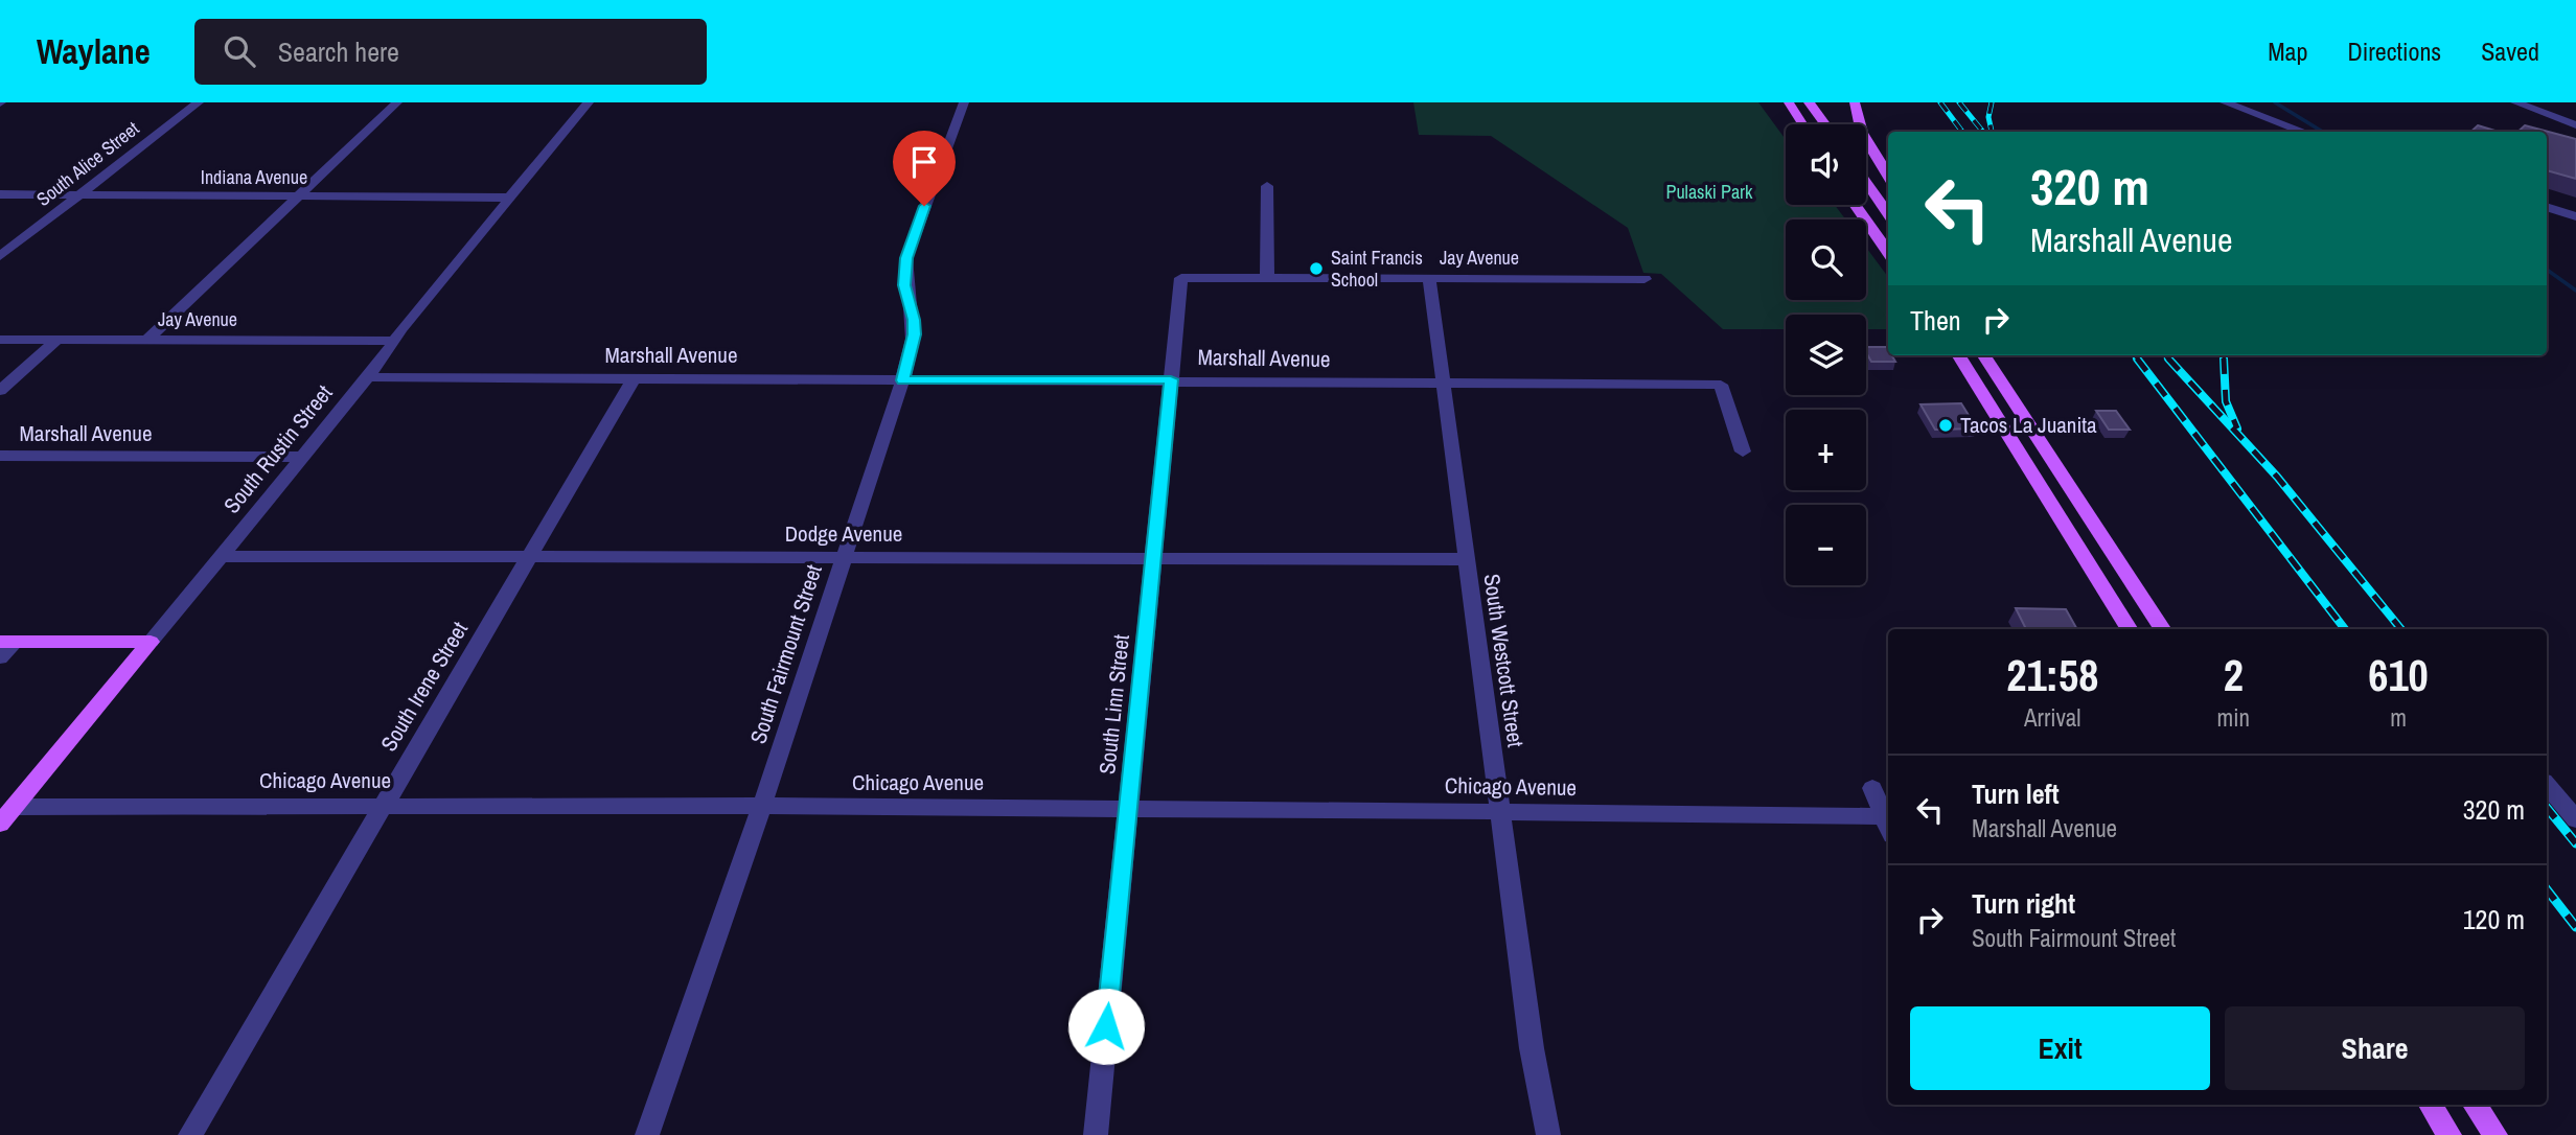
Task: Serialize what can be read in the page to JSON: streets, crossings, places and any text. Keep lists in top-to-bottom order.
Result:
{
  "streets": {
    "main road": ["South Rustin Street"],
    "street": [
      "South Alice Street",
      "Indiana Avenue",
      "Jay Avenue",
      "Marshall Avenue",
      "Dodge Avenue",
      "South Fairmount Street",
      "South Westcott Street",
      "South Irene Street",
      "South Linn Street",
      "Chicago Avenue"
    ]
  },
  "crossings": [
    ["South Alice Street", "Indiana Avenue"],
    ["Indiana Avenue", "South Rustin Street"],
    ["Jay Avenue", "South Rustin Street"],
    ["Jay Avenue", "South Westcott Street"],
    ["Jay Avenue", "South Linn Street"],
    ["Marshall Avenue", "South Rustin Street"],
    ["Marshall Avenue", "South Fairmount Street"],
    ["Marshall Avenue", "South Westcott Street"],
    ["Marshall Avenue", "South Irene Street"],
    ["Marshall Avenue", "South Linn Street"],
    ["South Rustin Street", "Dodge Avenue"],
    ["South Rustin Street", "Chicago Avenue"],
    ["Dodge Avenue", "South Fairmount Street"],
    ["Dodge Avenue", "South Westcott Street"],
    ["Dodge Avenue", "South Irene Street"],
    ["Dodge Avenue", "South Linn Street"],
    ["South Fairmount Street", "Chicago Avenue"],
    ["South Westcott Street", "Chicago Avenue"],
    ["South Irene Street", "Chicago Avenue"],
    ["South Linn Street", "Chicago Avenue"]
  ],
  "parks": ["Pulaski Park"],
  "places": ["Saint Francis School", "Tacos La Juanita"],
  "page": {
    "header": "Waylane",
    "search": "Search here",
    "nav": ["Map", "Directions", "Saved"],
    "map_buttons": ["+", "−"],
    "turn": ["320 m", "Marshall Avenue"],
    "then": "Then",
    "eta": [
      "21:58",
      "Arrival",
      "2",
      "min",
      "610",
      "m"
    ],
    "list": [
      {
        "name": "Turn left",
        "note": "Marshall Avenue",
        "value": "320 m"
      },
      {
        "name": "Turn right",
        "note": "South Fairmount Street",
        "value": "120 m"
      }
    ],
    "buttons": ["Exit", "Share"]
  }
}
